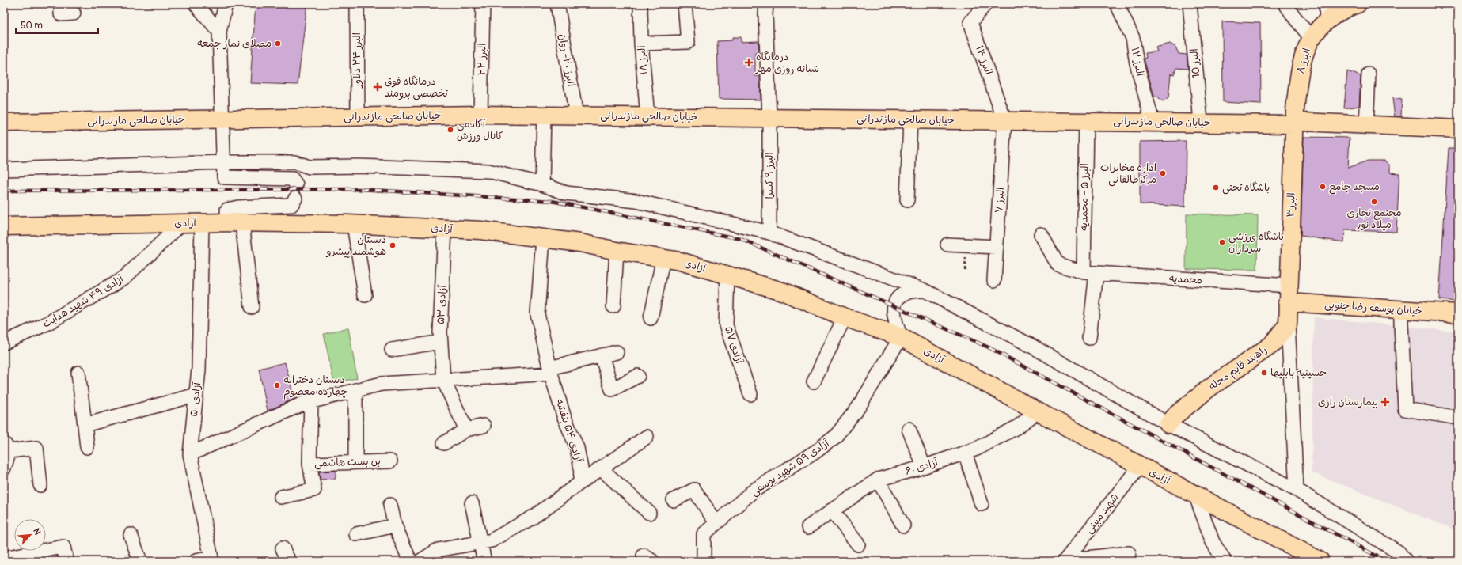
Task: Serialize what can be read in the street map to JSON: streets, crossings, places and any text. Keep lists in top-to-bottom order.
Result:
{
  "streets": {
    "main road": [
      "البرز ۸",
      "خیابان صالحی مازندرانی",
      "البرز۳",
      "آزادی",
      "خیابان یوسف رضا جنوبی",
      "راهبند قایم محله"
    ],
    "street": [
      "البرز ۲۲",
      "البرز ۲۴ دلاور",
      "البرز ۲۰- روان",
      "البرز ۱۸",
      "البرز ۱۴",
      "البرز ۱۲",
      "البرز 10",
      "البرز ۹ کسرا",
      "البرز ۵ - محمدیه",
      "البرز ۷",
      "محمدیه",
      "آزادی ۴۹ شهید هدایت",
      "آزادی ۵۳",
      "آزادی ۵۷",
      "آزادی ۵۰",
      "آزادی ۵۴ بنفشه",
      "بن بست هاشمی",
      "آزادی ۶۰",
      "آزادی ۵۹ شهید یوسفی",
      "شهید مبینی"
    ]
  },
  "crossings": [
    ["البرز ۲۲", "خیابان صالحی مازندرانی"],
    ["البرز ۲۴ دلاور", "خیابان صالحی مازندرانی"],
    ["البرز ۲۰- روان", "خیابان صالحی مازندرانی"],
    ["البرز ۱۸", "خیابان صالحی مازندرانی"],
    ["البرز ۱۴", "خیابان صالحی مازندرانی"],
    ["البرز ۱۴", "البرز ۷"],
    ["البرز ۸", "خیابان صالحی مازندرانی"],
    ["البرز ۸", "البرز۳"],
    ["البرز ۱۲", "خیابان صالحی مازندرانی"],
    ["البرز 10", "خیابان صالحی مازندرانی"],
    ["خیابان صالحی مازندرانی", "البرز ۹ کسرا"],
    ["خیابان صالحی مازندرانی", "البرز ۵ - محمدیه"],
    ["خیابان صالحی مازندرانی", "البرز ۷"],
    ["خیابان صالحی مازندرانی", "البرز۳"],
    ["البرز ۵ - محمدیه", "محمدیه"],
    ["البرز۳", "محمدیه"],
    ["البرز۳", "خیابان یوسف رضا جنوبی"],
    ["آزادی", "آزادی ۴۹ شهید هدایت"],
    ["آزادی", "آزادی ۵۳"],
    ["آزادی", "آزادی ۵۷"],
    ["آزادی", "آزادی ۵۰"],
    ["آزادی", "آزادی ۵۴ بنفشه"],
    ["آزادی", "آزادی ۶۰"],
    ["آزادی", "آزادی ۵۹ شهید یوسفی"],
    ["آزادی", "شهید مبینی"],
    ["محمدیه", "خیابان یوسف رضا جنوبی"]
  ],
  "places": {
    "other": [
      "مصلای نماز جمعه",
      "آکادمی کانال ورزش",
      "اداره مخابرات مرکزطالقانی",
      "مسجد جامع",
      "باشگاه تختی",
      "مجتمع تجاری میلاد نور",
      "باشگاه ورزشی سرداران",
      "دبستان هوشمند پیشرو",
      "حسینیه بابلیها",
      "دبستان دخترانه چهارده معصوم"
    ],
    "health": ["درمانگاه شبانه روزی مهر", "درمانگاه فوق تخصصی برومند", "بیمارستان رازی"]
  },
  "scale_bar": "50 m",
  "north": "top right"
}
